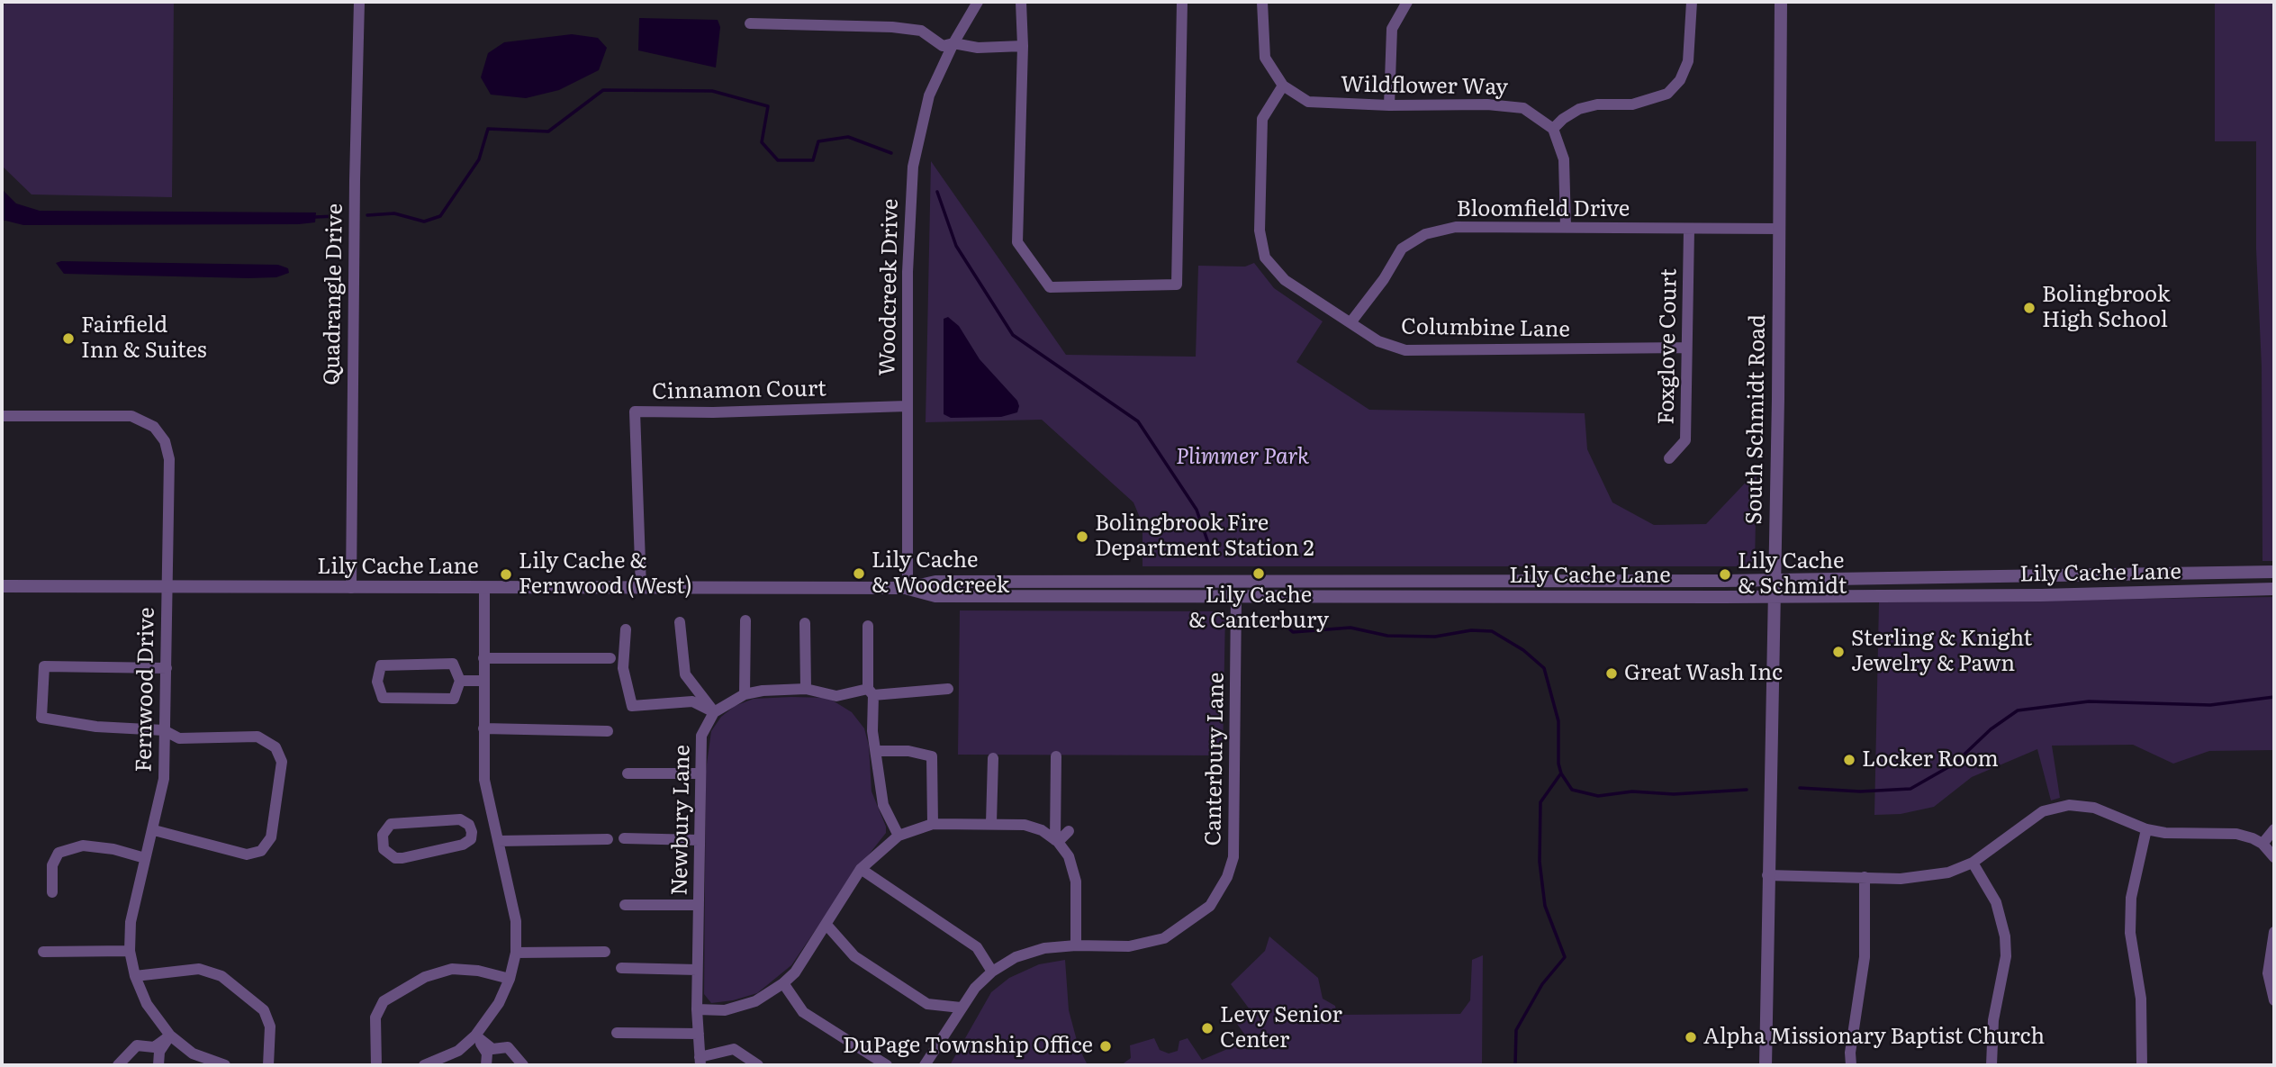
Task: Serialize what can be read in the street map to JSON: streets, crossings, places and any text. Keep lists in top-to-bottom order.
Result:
{
  "streets": {
    "street": [
      "Wildflower Way",
      "Bloomfield Drive",
      "Woodcreek Drive",
      "Quadrangle Drive",
      "Columbine Lane",
      "Foxglove Court",
      "Cinnamon Court",
      "South Schmidt Road",
      "Lily Cache Lane",
      "Fernwood Drive",
      "Canterbury Lane",
      "Newbury Lane"
    ]
  },
  "crossings": [
    ["Wildflower Way", "Columbine Lane"],
    ["Bloomfield Drive", "Columbine Lane"],
    ["Bloomfield Drive", "Foxglove Court"],
    ["Bloomfield Drive", "South Schmidt Road"],
    ["Woodcreek Drive", "Cinnamon Court"],
    ["Woodcreek Drive", "Lily Cache Lane"],
    ["Quadrangle Drive", "Lily Cache Lane"],
    ["Columbine Lane", "Foxglove Court"],
    ["Cinnamon Court", "Lily Cache Lane"],
    ["South Schmidt Road", "Lily Cache Lane"],
    ["Lily Cache Lane", "Fernwood Drive"],
    ["Lily Cache Lane", "Canterbury Lane"]
  ],
  "parks": ["Plimmer Park"],
  "places": [
    "Bolingbrook High School",
    "Fairfield Inn & Suites",
    "Bolingbrook Fire Department Station 2",
    "Lily Cache & Woodcreek",
    "Lily Cache & Canterbury",
    "Lily Cache & Fernwood (West)",
    "Lily Cache & Schmidt",
    "Sterling & Knight Jewelry & Pawn",
    "Great Wash Inc",
    "Locker Room",
    "Levy Senior Center",
    "Alpha Missionary Baptist Church",
    "DuPage Township Office"
  ]
}
